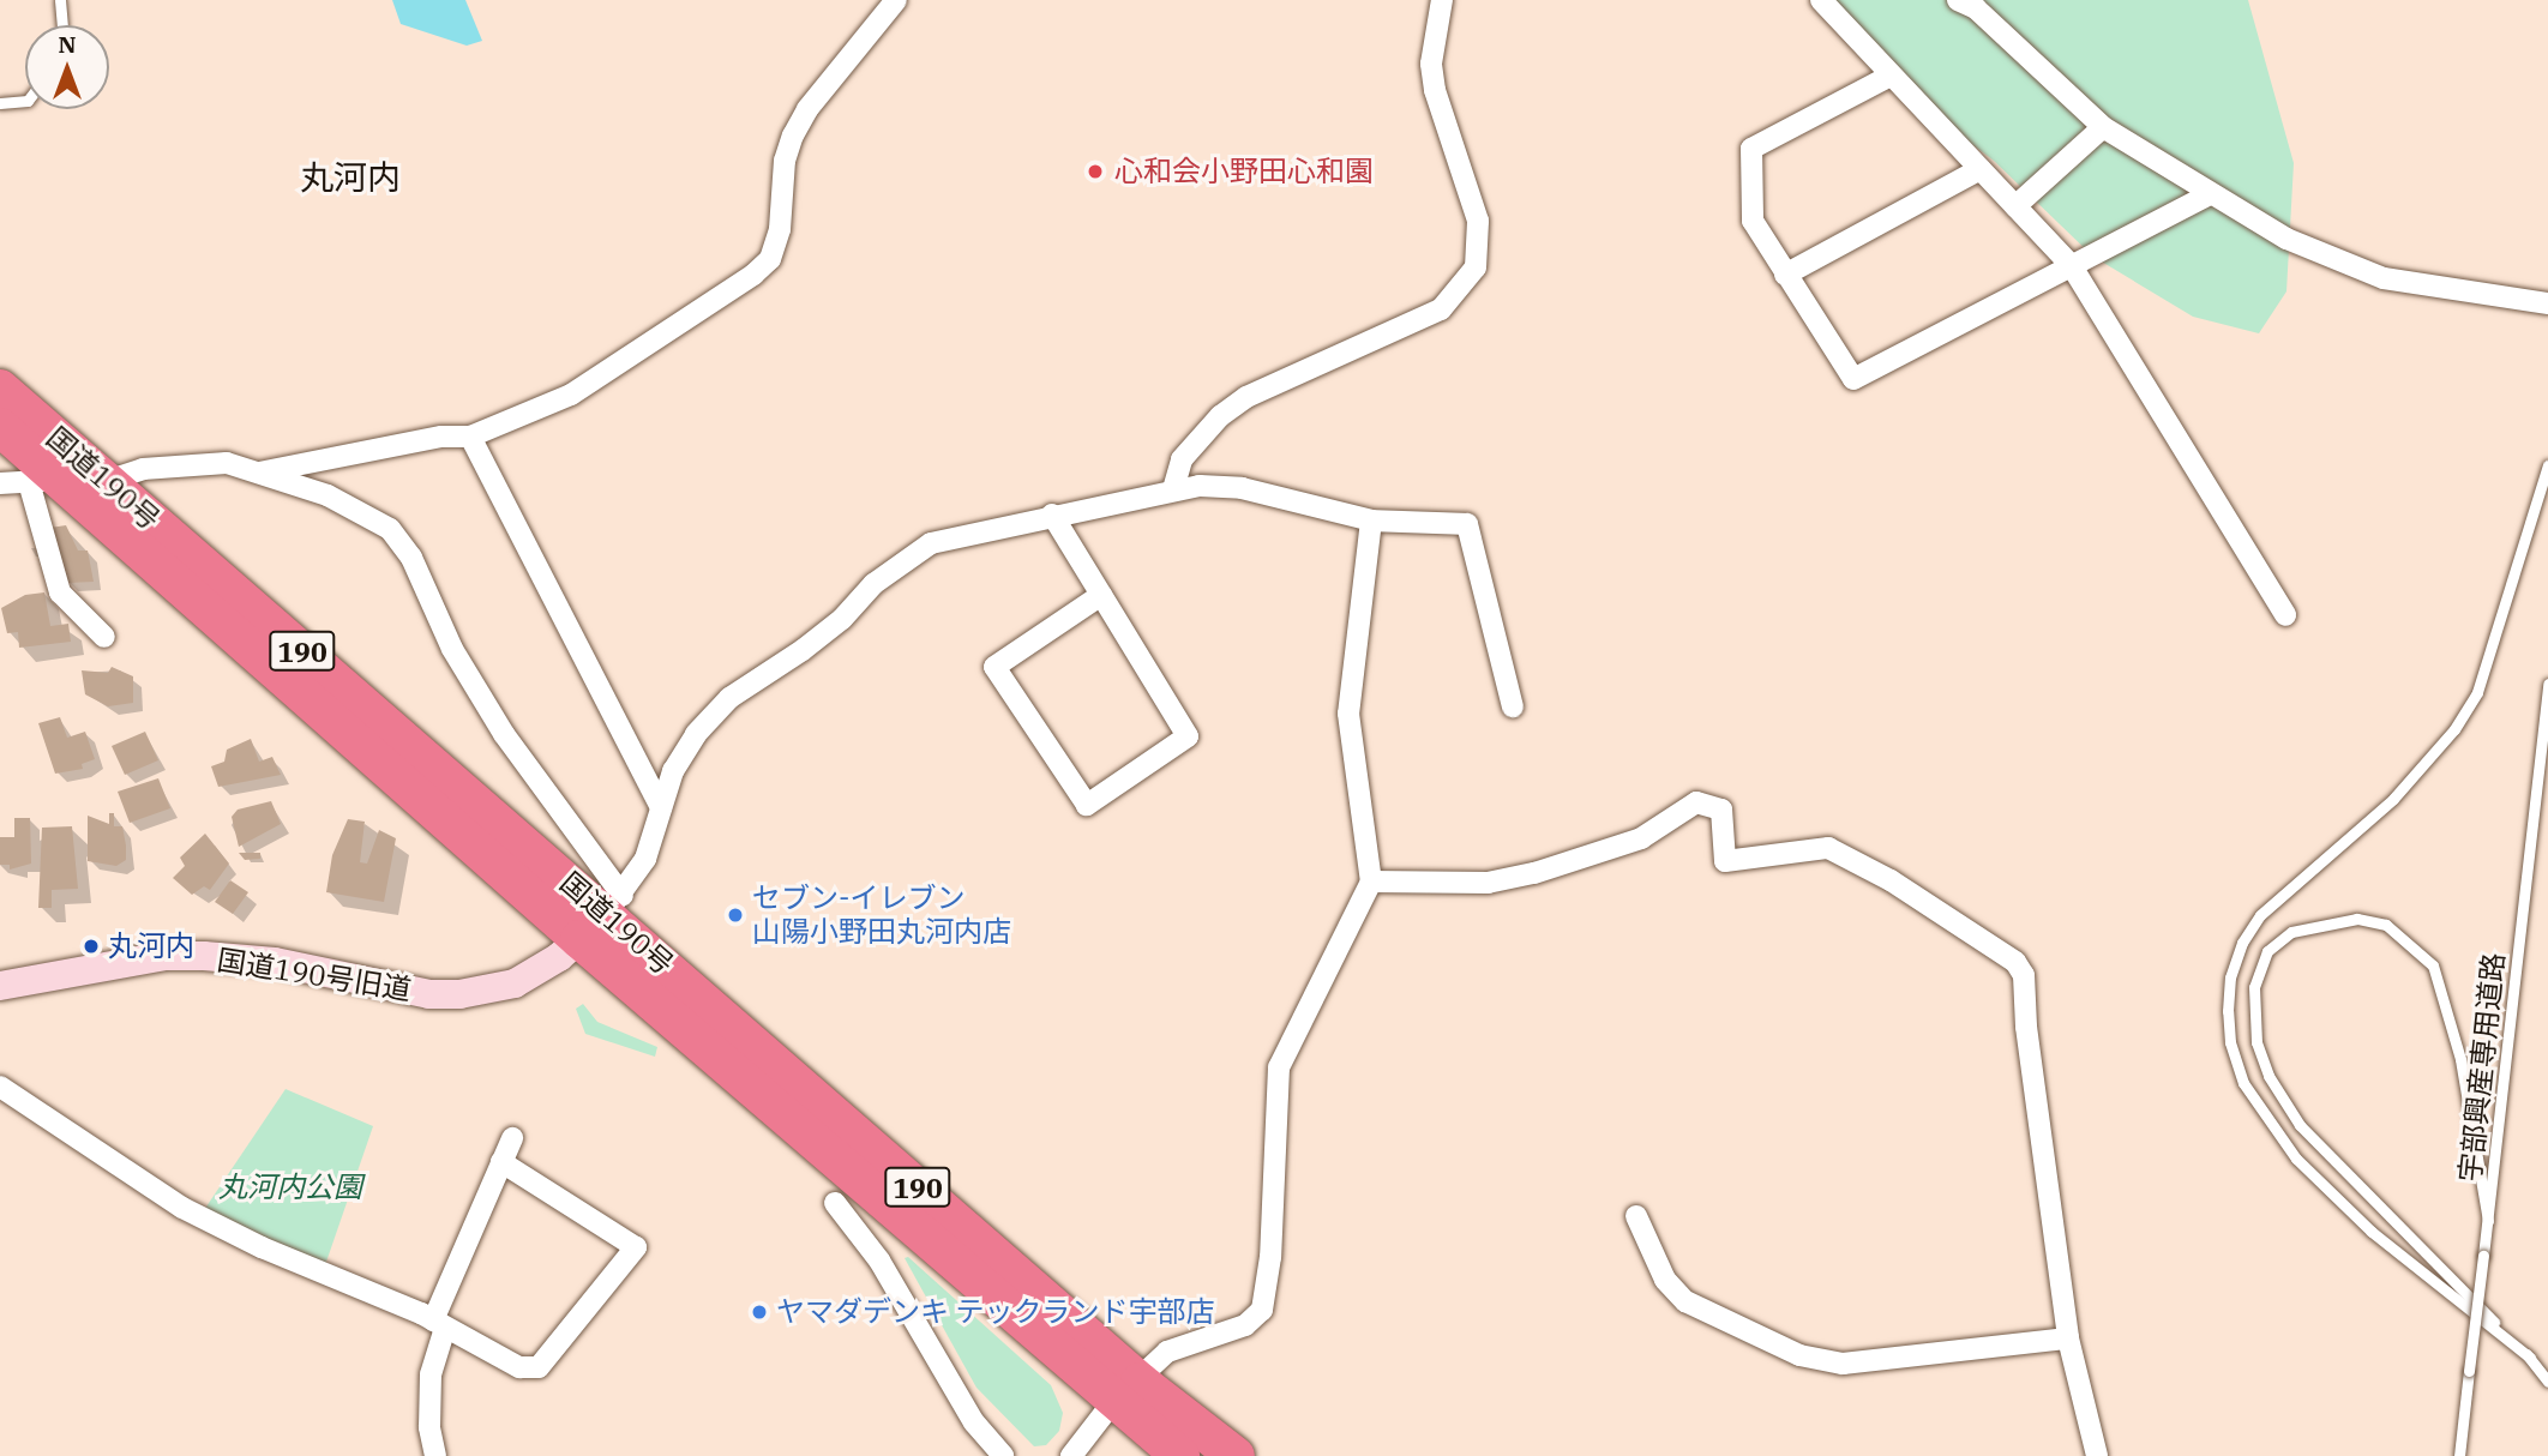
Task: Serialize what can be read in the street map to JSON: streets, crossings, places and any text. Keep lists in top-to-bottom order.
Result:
{
  "streets": {
    "highway": ["国道190号", "190"],
    "street": ["国道190号旧道"],
    "lane": ["宇部興産専用道路"]
  },
  "crossings": [
    ["国道190号", "国道190号旧道"]
  ],
  "districts": ["丸河内"],
  "parks": ["丸河内公園"],
  "places": [
    "心和会小野田心和園",
    "セブン-イレブン 山陽小野田丸河内店",
    "丸河内",
    "ヤマダデンキ テックランド宇部店"
  ],
  "north": "top"
}
